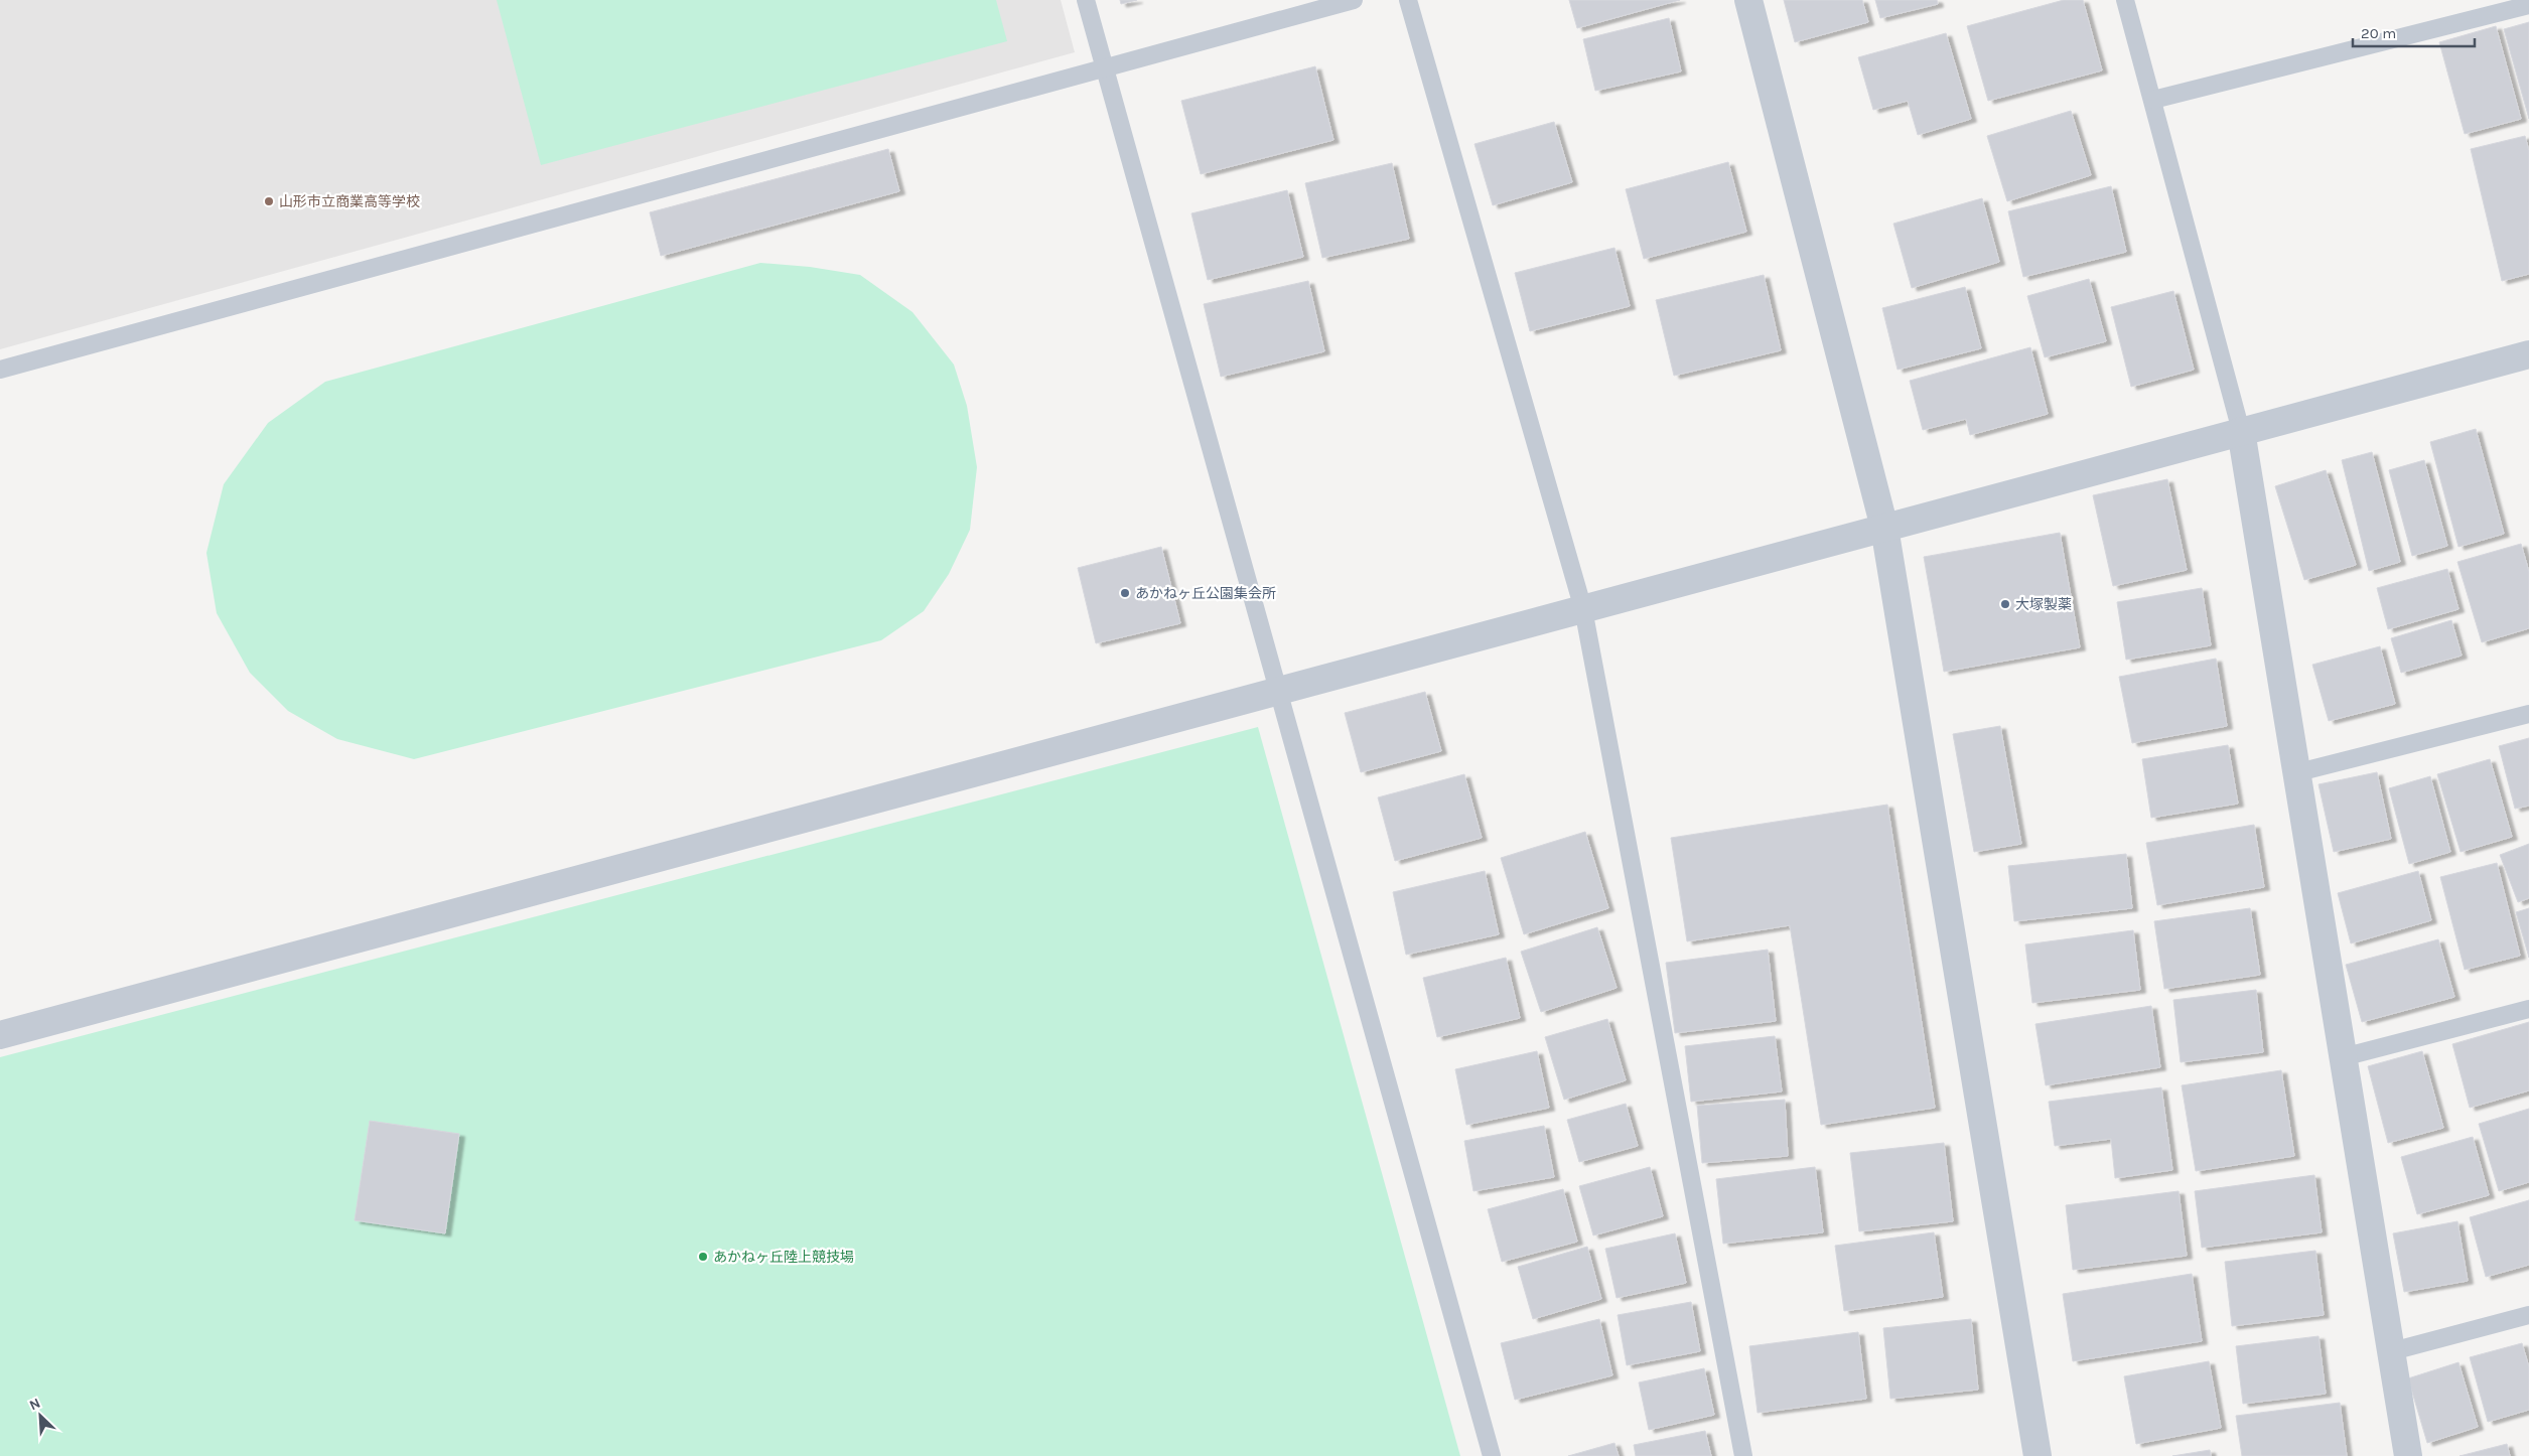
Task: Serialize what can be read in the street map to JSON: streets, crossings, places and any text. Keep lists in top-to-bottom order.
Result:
{
  "places": [
    "山形市立商業高等学校",
    "あかねヶ丘公園集会所",
    "大塚製薬",
    "あかねヶ丘陸上競技場"
  ],
  "scale_bar": "20 m",
  "north": "top left"
}
